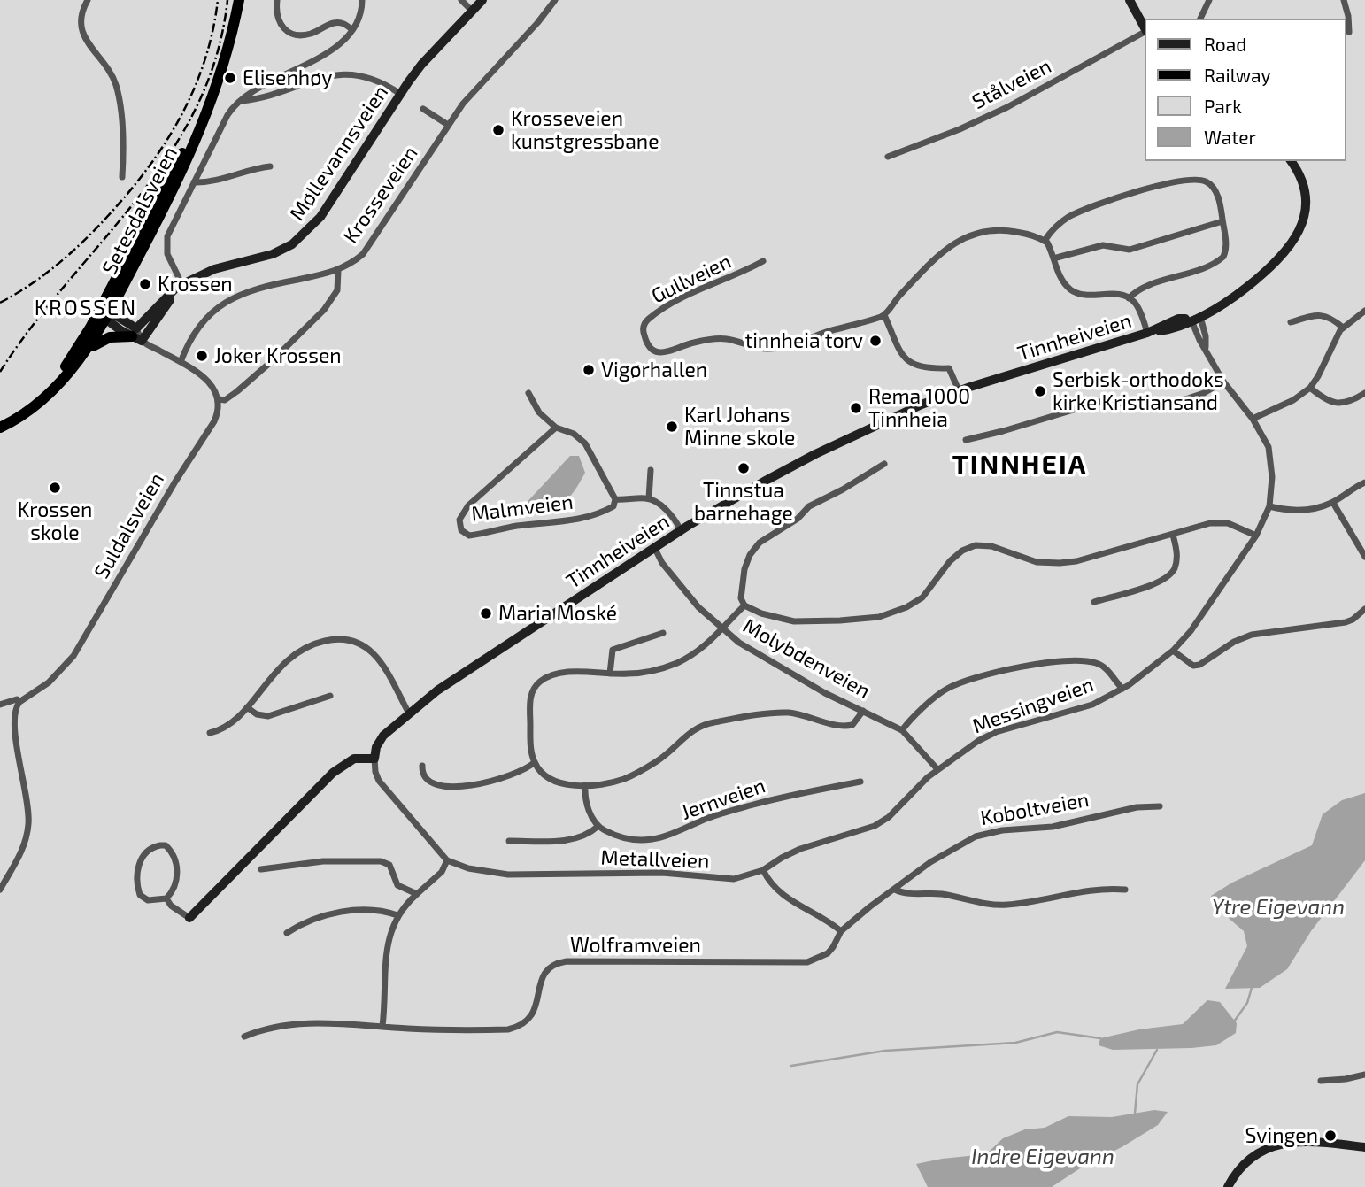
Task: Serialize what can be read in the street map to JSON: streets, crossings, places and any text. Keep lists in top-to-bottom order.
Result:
{
  "streets": {
    "highway": ["Setesdalsveien"],
    "street": [
      "Stålveien",
      "Møllevannsveien",
      "Krosseveien",
      "Gullveien",
      "Tinnheiveien",
      "Malmveien",
      "Suldalsveien",
      "Molybdenveien",
      "Messingveien",
      "Jernveien",
      "Koboltveien",
      "Metallveien",
      "Wolframveien"
    ]
  },
  "crossings": [
    ["Tinnheiveien", "Molybdenveien"],
    ["Tinnheiveien", "Messingveien"],
    ["Molybdenveien", "Messingveien"],
    ["Messingveien", "Metallveien"],
    ["Koboltveien", "Wolframveien"]
  ],
  "districts": ["KROSSEN", "TINNHEIA"],
  "water": ["Ytre Eigevann", "Indre Eigevann"],
  "places": [
    "Elisenhøy",
    "Krosseveien kunstgressbane",
    "Krossen",
    "tinnheia torv",
    "Joker Krossen",
    "Vigørhallen",
    "Serbisk-orthodoks kirke Kristiansand",
    "Rema 1000 Tinnheia",
    "Karl Johans Minne skole",
    "Tinnstua barnehage",
    "Krossen skole",
    "Maria Moské",
    "Svingen"
  ],
  "legend": [
    "Road",
    "Railway",
    "Park",
    "Water"
  ]
}
